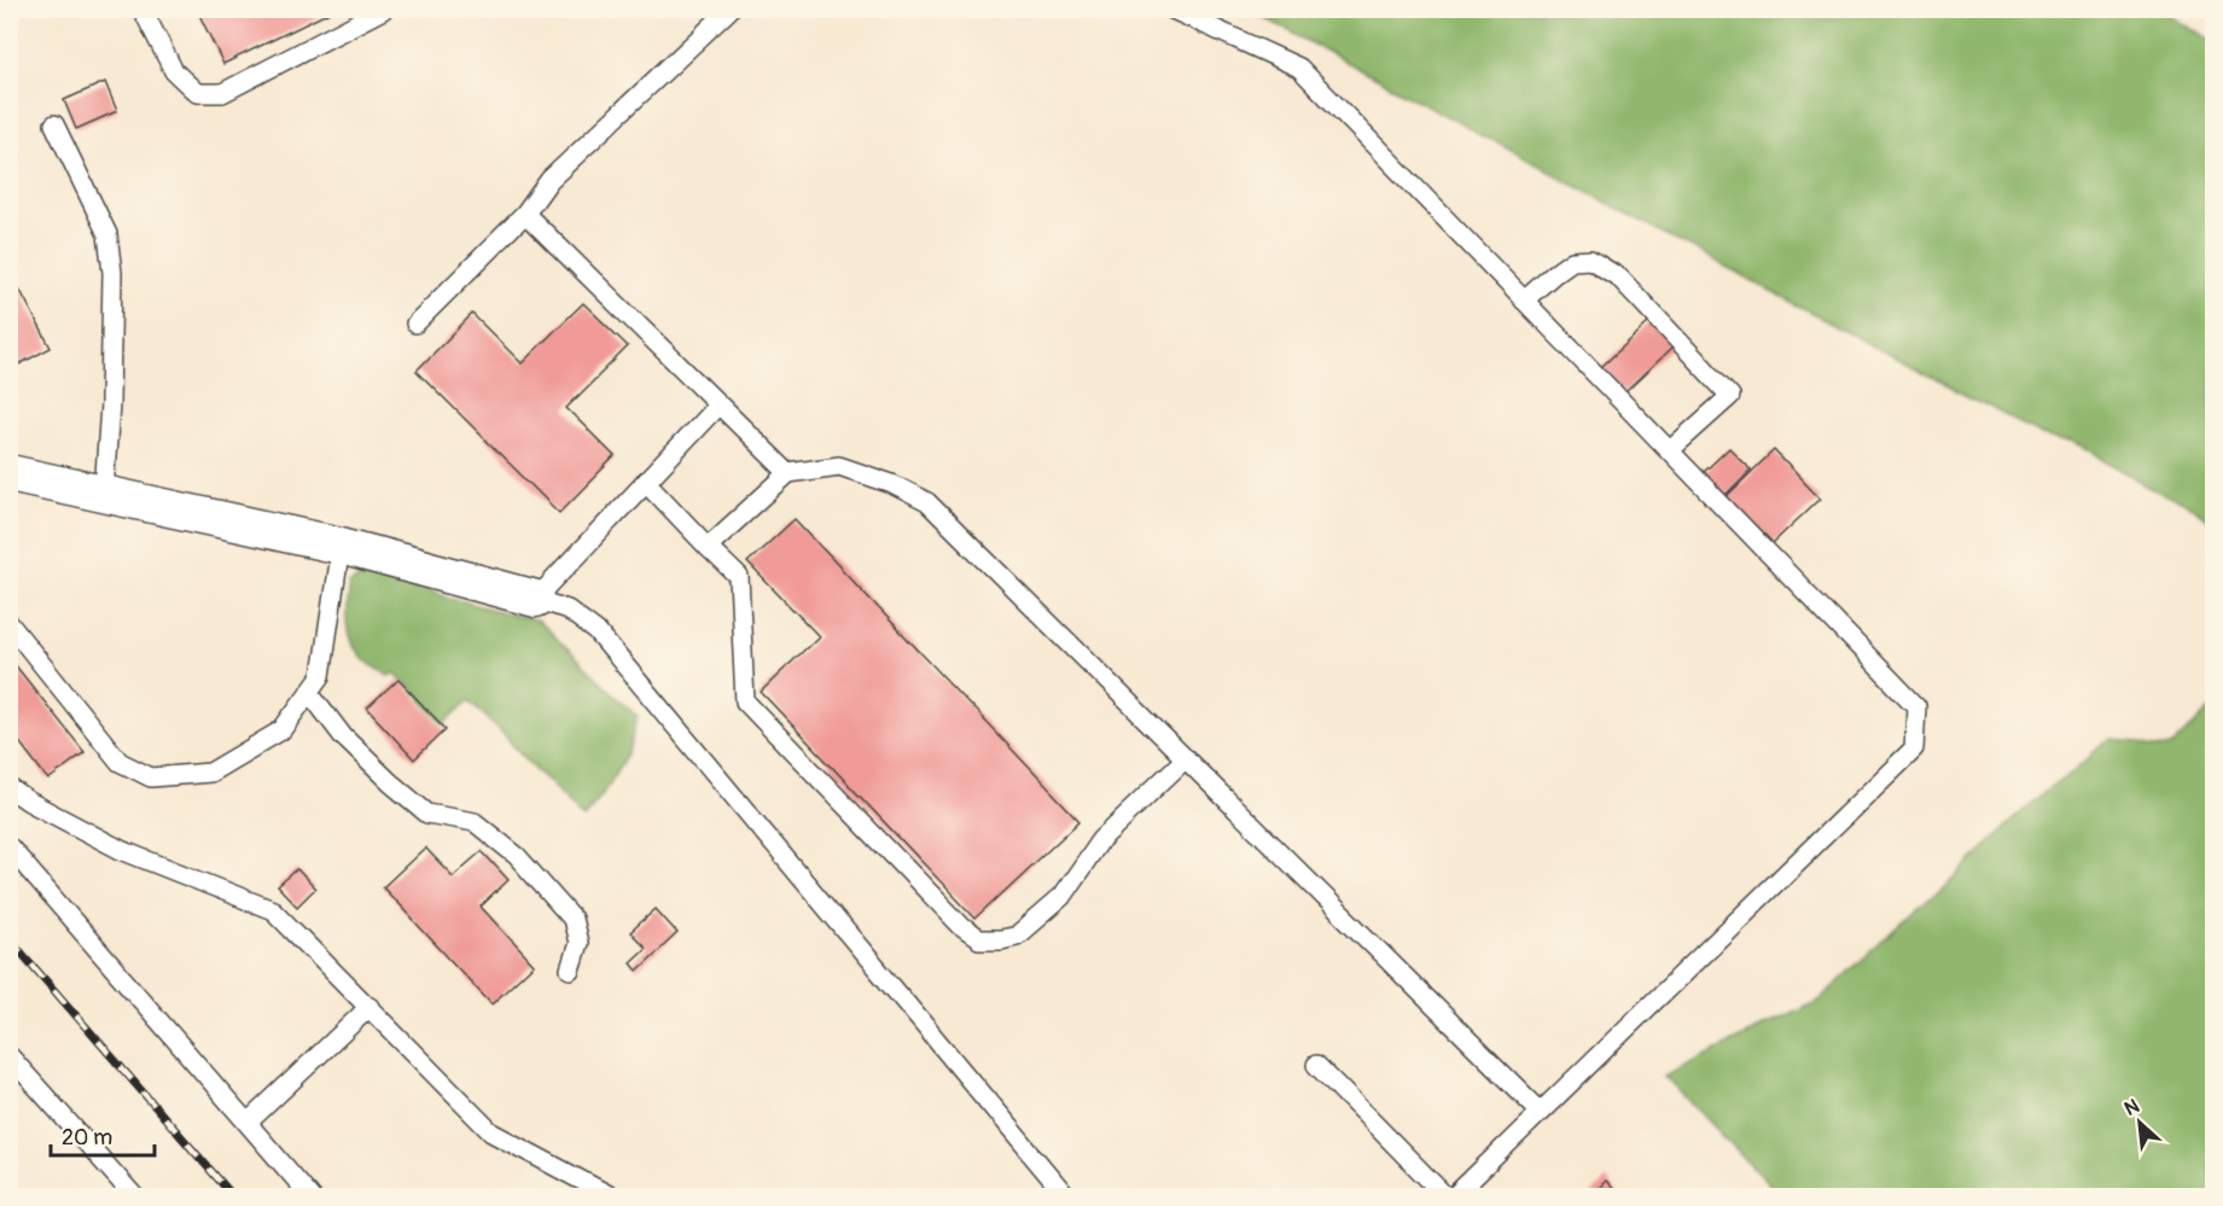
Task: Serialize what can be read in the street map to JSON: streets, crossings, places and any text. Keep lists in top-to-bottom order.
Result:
{
  "scale_bar": "20 m",
  "north": "top left"
}
